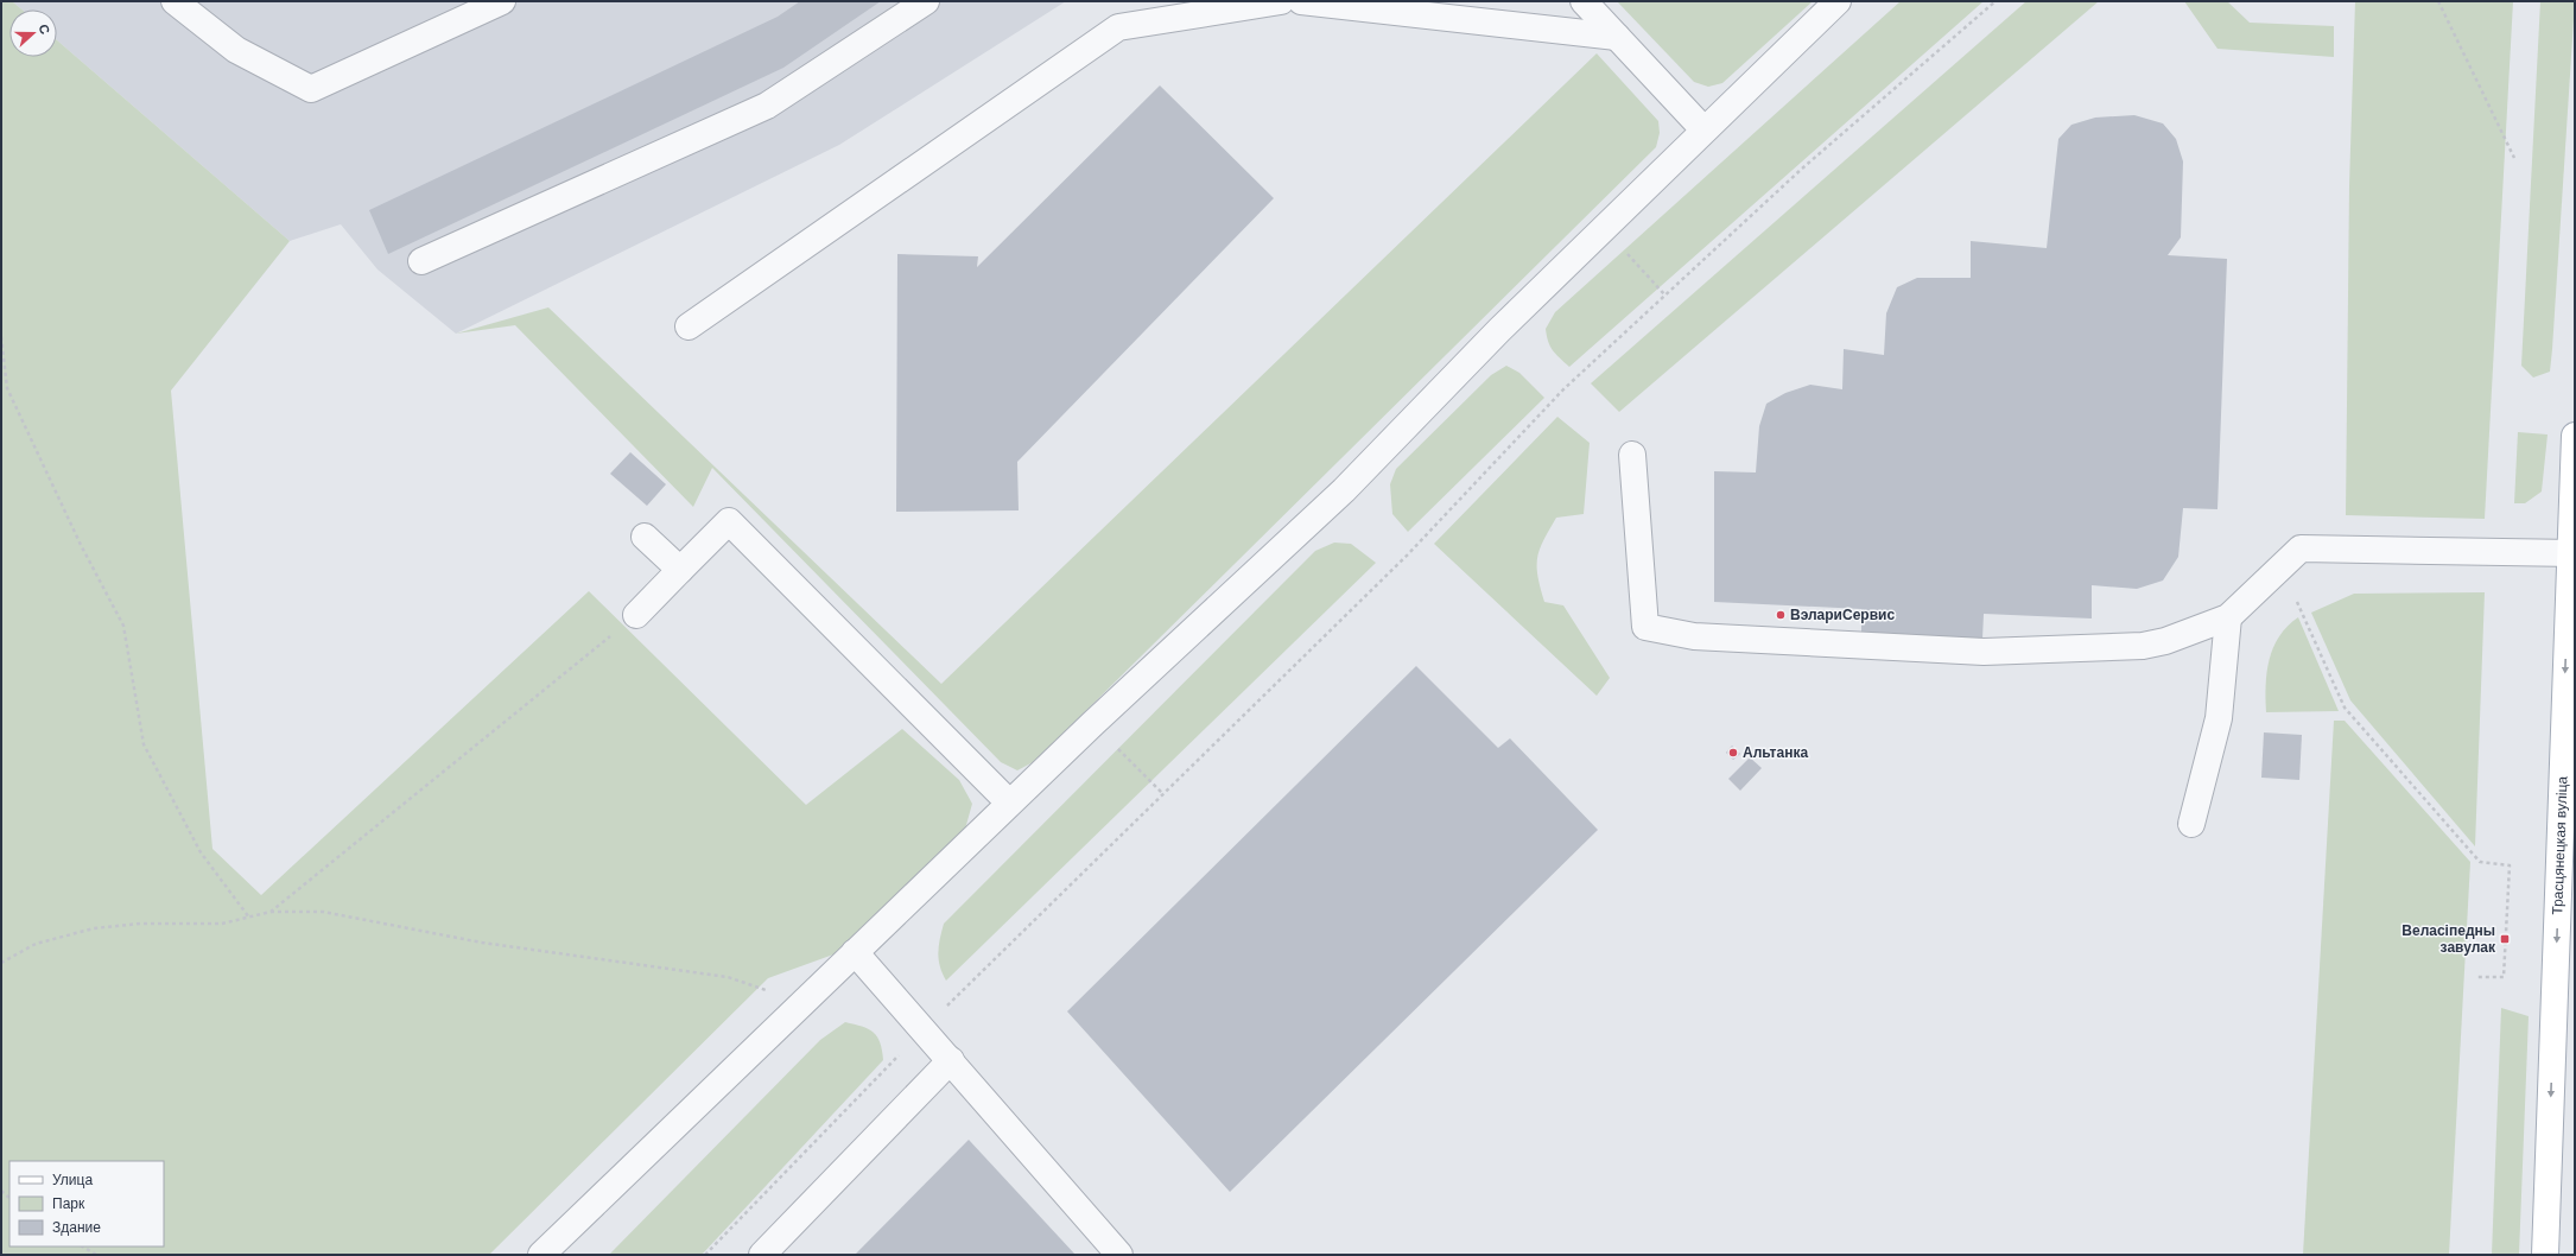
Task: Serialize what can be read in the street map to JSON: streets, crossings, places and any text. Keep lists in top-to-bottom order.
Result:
{
  "streets": {
    "main road": ["Трасцянецкая вуліца"]
  },
  "one_way": ["Трасцянецкая вуліца"],
  "places": {
    "other": ["ВэлариСервис", "Альтанка"],
    "transit": ["Веласіпедны завулак"]
  },
  "legend": ["Улица", "Парк", "Здание"],
  "north": "right"
}
